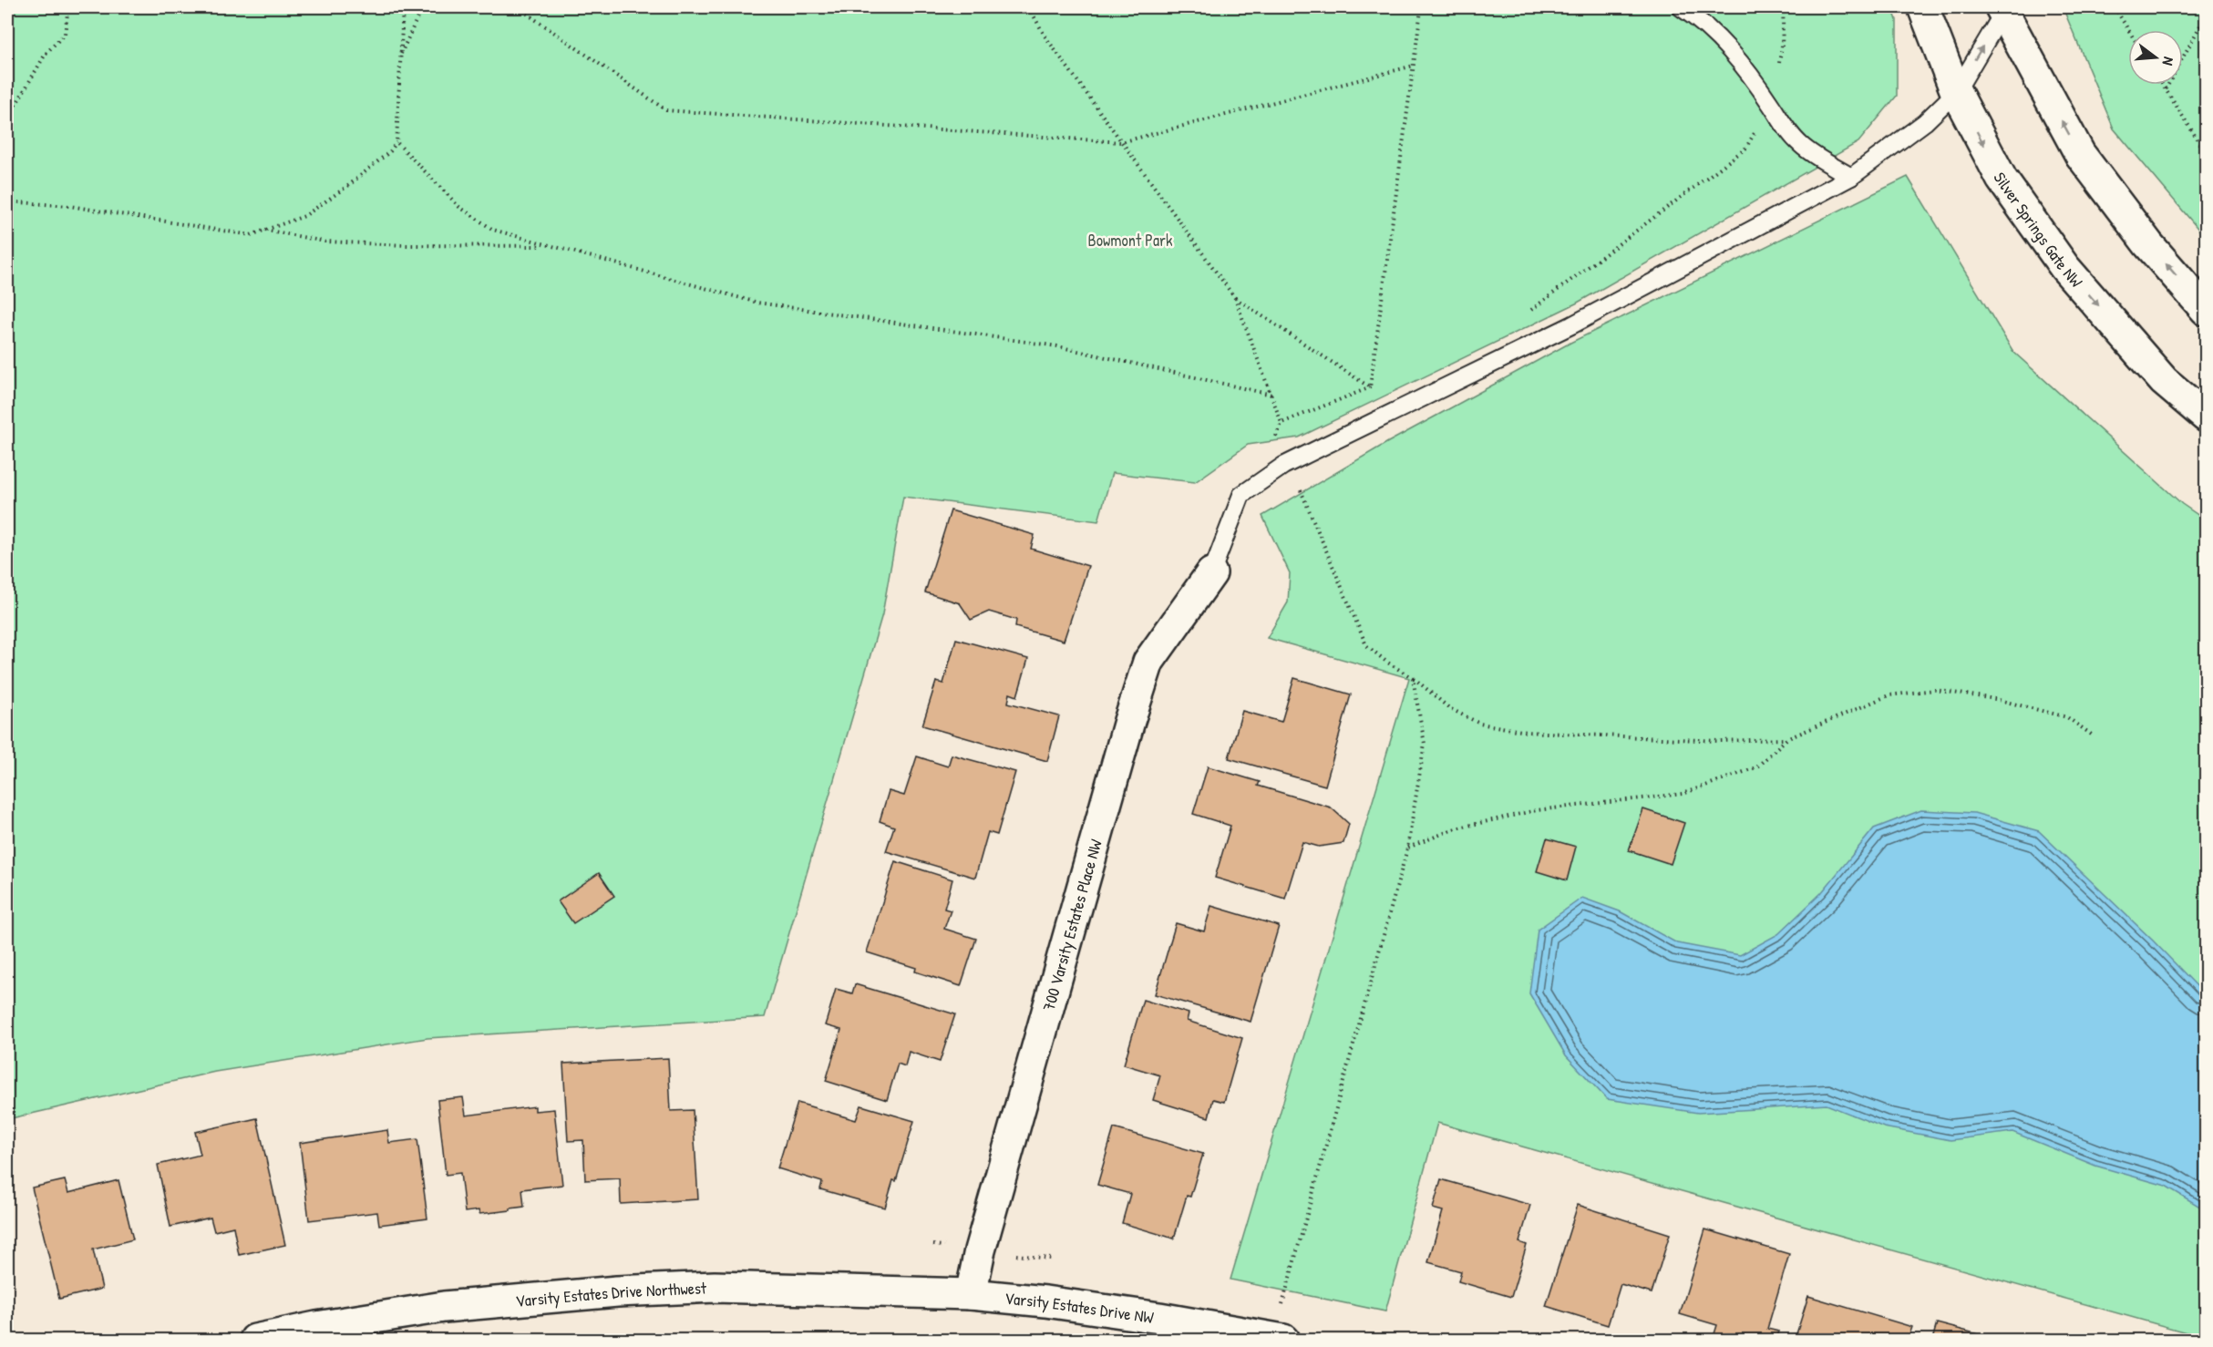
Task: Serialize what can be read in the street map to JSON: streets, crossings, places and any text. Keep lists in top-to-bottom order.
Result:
{
  "streets": {
    "street": [
      "Silver Springs Gate NW",
      "700 Varsity Estates Place NW",
      "Varsity Estates Drive Northwest",
      "Varsity Estates Drive NW"
    ]
  },
  "crossings": [
    ["700 Varsity Estates Place NW", "Varsity Estates Drive Northwest"],
    ["700 Varsity Estates Place NW", "Varsity Estates Drive NW"],
    ["Varsity Estates Drive Northwest", "Varsity Estates Drive NW"]
  ],
  "parks": ["Bowmont Park"],
  "north": "right"
}
